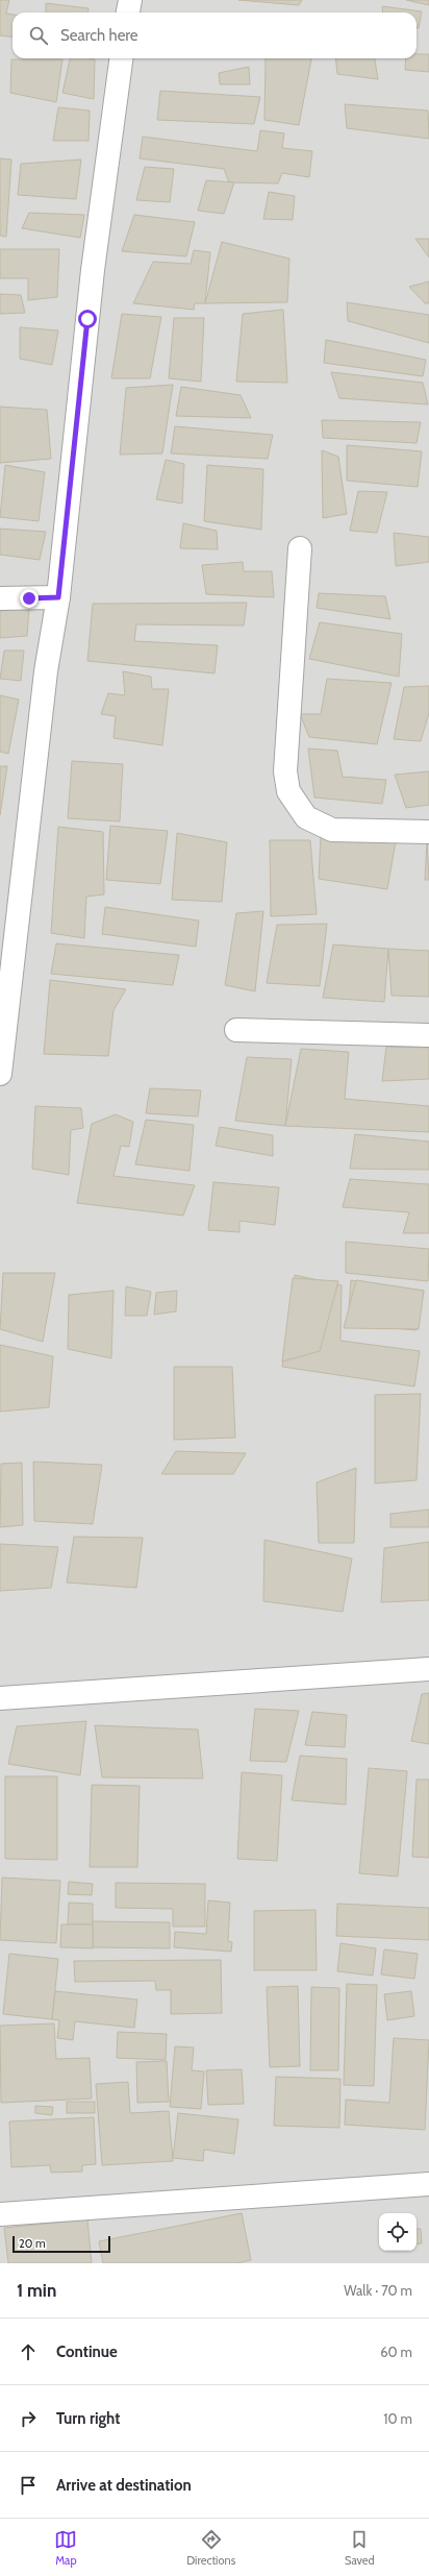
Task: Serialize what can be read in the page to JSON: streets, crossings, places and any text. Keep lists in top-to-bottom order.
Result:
{
  "scale_bar": "20 m",
  "page": {
    "search": "Search here",
    "scale": "20 m",
    "heading": ["1 min", "Walk · 70 m"],
    "list": [
      ["Continue", "60 m"],
      ["Turn right", "10 m"],
      "Arrive at destination"
    ],
    "nav": ["Map", "Directions", "Saved"]
  }
}
